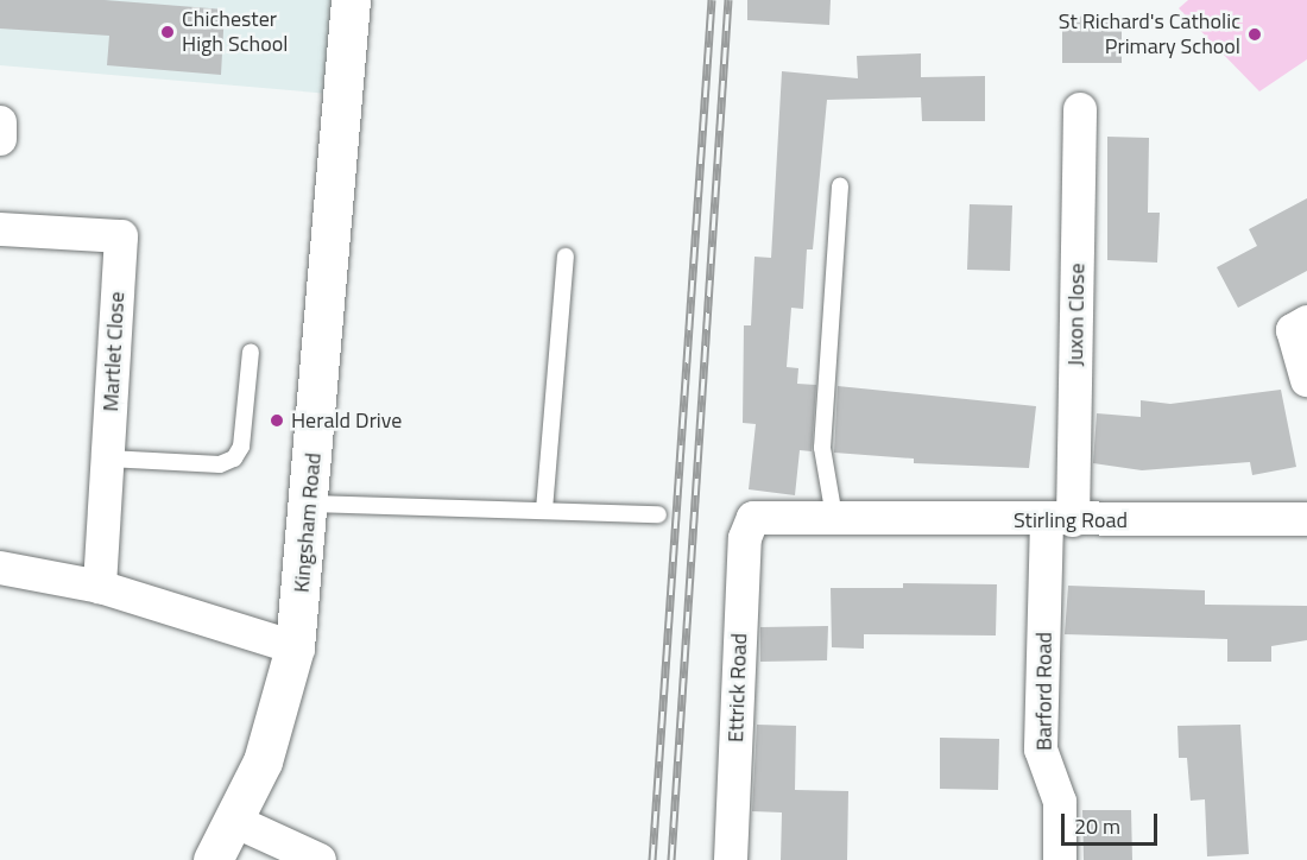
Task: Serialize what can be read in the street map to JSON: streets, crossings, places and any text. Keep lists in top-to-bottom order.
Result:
{
  "streets": {
    "street": [
      "Juxon Close",
      "Martlet Close",
      "Stirling Road",
      "Kingsham Road",
      "Ettrick Road",
      "Barford Road"
    ]
  },
  "crossings": [
    ["Juxon Close", "Stirling Road"],
    ["Juxon Close", "Barford Road"],
    ["Stirling Road", "Ettrick Road"],
    ["Stirling Road", "Barford Road"]
  ],
  "places": ["Chichester High School", "St Richard's Catholic Primary School", "Herald Drive"],
  "scale_bar": "20 m"
}
